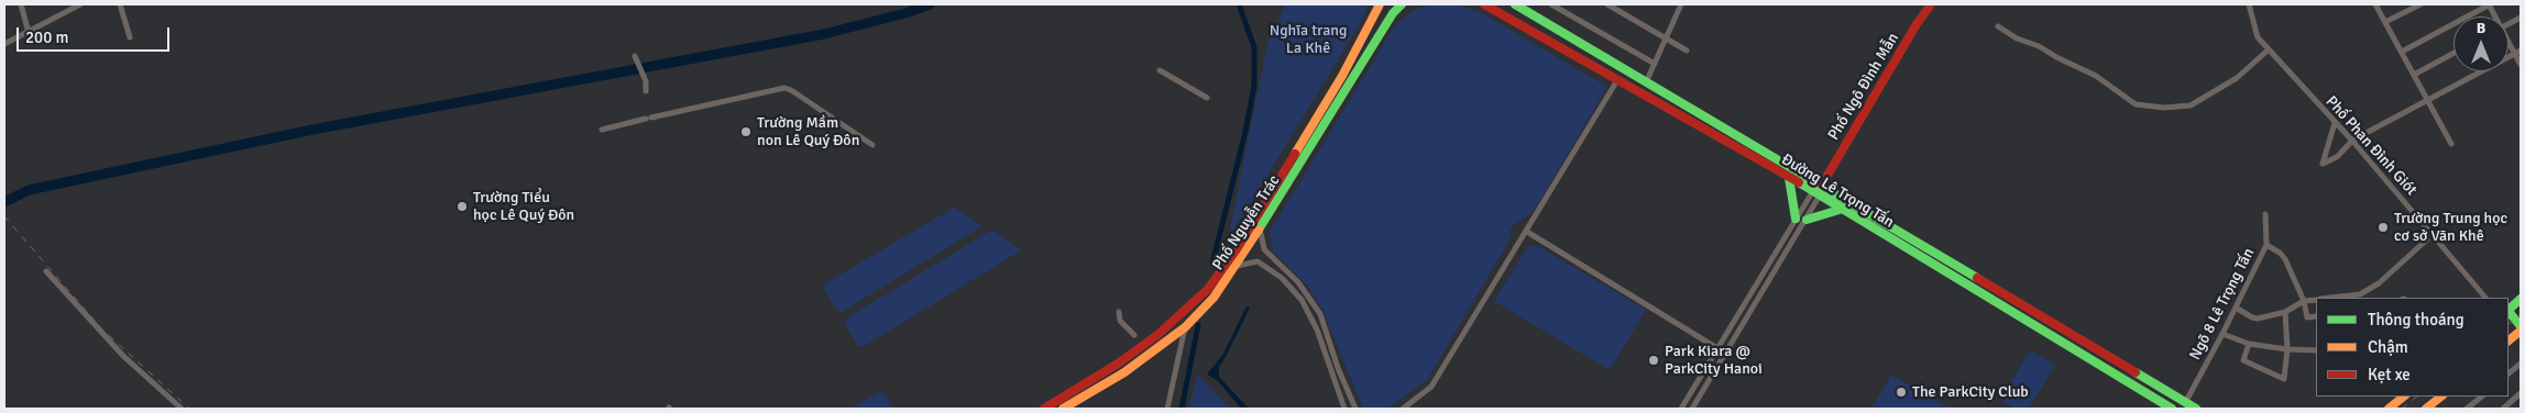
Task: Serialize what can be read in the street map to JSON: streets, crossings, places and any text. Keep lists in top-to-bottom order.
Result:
{
  "streets": {
    "main road": ["Phố Ngô Đình Mẫn", "Đường Lê Trọng Tấn", "Phố Nguyễn Trác"],
    "street": ["Phố Phan Đình Giót", "Ngõ 8 Lê Trọng Tấn"]
  },
  "crossings": [
    ["Phố Ngô Đình Mẫn", "Đường Lê Trọng Tấn"],
    ["Đường Lê Trọng Tấn", "Ngõ 8 Lê Trọng Tấn"]
  ],
  "parks": ["Nghĩa trang La Khê"],
  "places": [
    "Trường Mầm non Lê Quý Đôn",
    "Trường Tiểu học Lê Quý Đôn",
    "Trường Trung học cơ sở Văn Khê",
    "Park Kiara @ ParkCity Hanoi",
    "The ParkCity Club"
  ],
  "legend": ["Thông thoáng", "Chậm", "Kẹt xe"],
  "scale_bar": "200 m",
  "north": "top"
}
